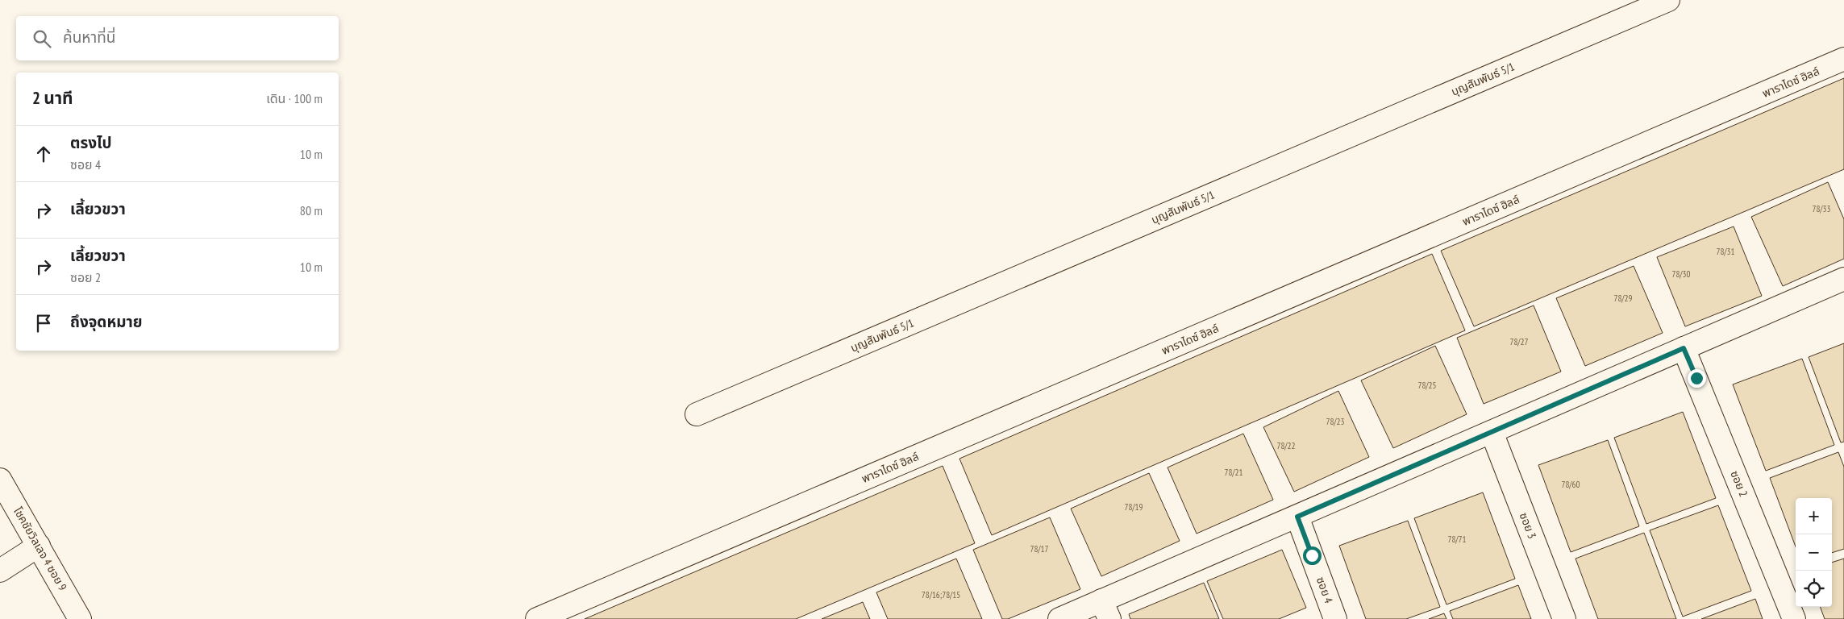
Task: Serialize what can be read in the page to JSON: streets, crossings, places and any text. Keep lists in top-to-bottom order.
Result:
{
  "streets": {
    "street": [
      "บุญสัมพันธ์ 5/1",
      "พาราไดซ์ ฮิลล์",
      "ซอย 2",
      "ซอย 3",
      "โชคชัยวิลเลจ 4 ซอย 9",
      "ซอย 4"
    ]
  },
  "house_numbers": [
    "78/33",
    "78/31",
    "78/30",
    "78/29",
    "78/27",
    "78/25",
    "78/23",
    "78/22",
    "78/21",
    "78/60",
    "78/19",
    "78/71",
    "78/17",
    "78/16;78/15"
  ],
  "page": {
    "search": "ค้นหาที่นี่",
    "heading": ["2 นาที", "เดิน · 100 m"],
    "list": [
      ["ตรงไป", "ซอย 4", "10 m"],
      ["เลี้ยวขวา", "80 m"],
      ["เลี้ยวขวา", "ซอย 2", "10 m"],
      "ถึงจุดหมาย"
    ],
    "map_buttons": ["+", "−"]
  }
}
